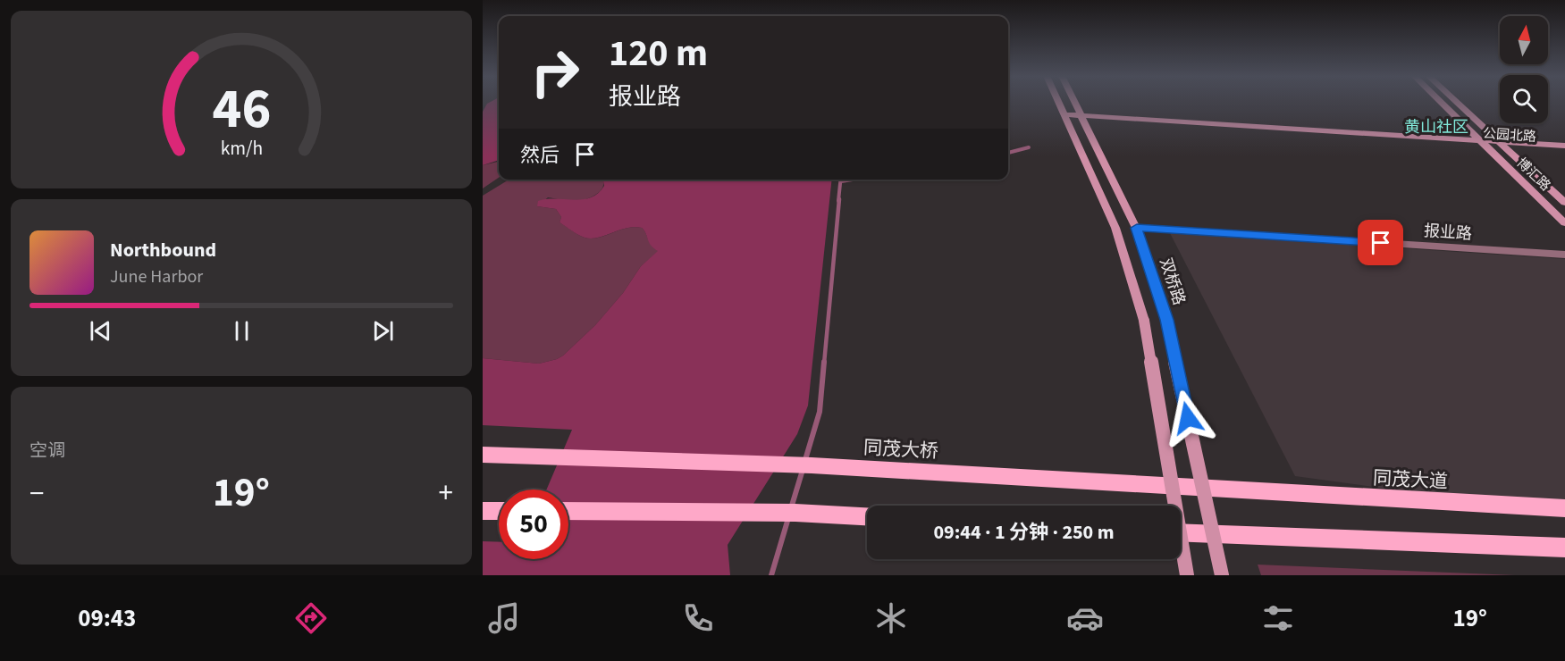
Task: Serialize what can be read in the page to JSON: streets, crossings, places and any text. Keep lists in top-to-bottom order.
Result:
{
  "streets": {
    "main road": [
      "公园北路",
      "博汇路",
      "双桥路",
      "同茂大桥",
      "同茂大道"
    ],
    "street": ["报业路"]
  },
  "crossings": [
    ["公园北路", "博汇路"],
    ["公园北路", "双桥路"],
    ["报业路", "双桥路"],
    ["同茂大桥", "同茂大道"]
  ],
  "districts": ["黄山社区"],
  "north": "top",
  "page": {
    "turn": ["120 m", "报业路"],
    "then": "然后",
    "song": ["Northbound", "June Harbor"],
    "tile": "空调",
    "heat": ["−", "19°", "+"],
    "limit": "50",
    "trip": "09:44 · 1 分钟 · 250 m",
    "tabs": ["09:43", "19°"],
    "gauge": ["46", "km/h"]
  }
}
